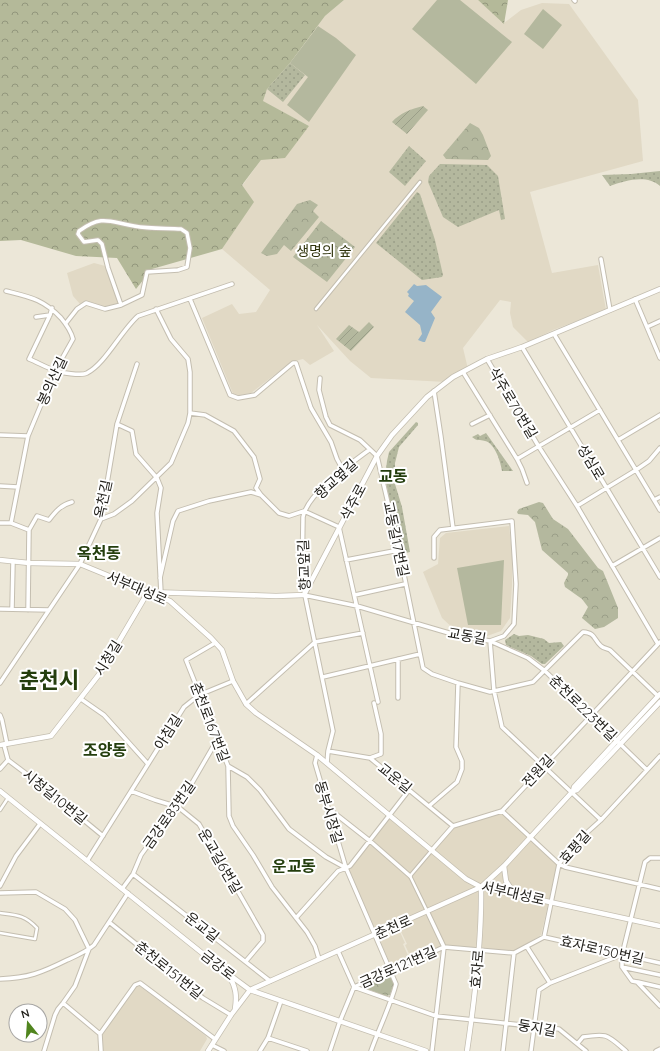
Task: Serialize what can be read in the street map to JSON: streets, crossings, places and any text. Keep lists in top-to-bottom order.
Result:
{
  "streets": {
    "street": [
      "봉의산길",
      "삭주로70번길",
      "성심로",
      "향교옆길",
      "옥천길",
      "삭주로",
      "교동길17번길",
      "향교앞길",
      "서부대성로",
      "교동길",
      "시청길",
      "춘천로223번길",
      "춘천로167번길",
      "아침길",
      "전원길",
      "교운길",
      "시청길10번길",
      "동부시장길",
      "금강로83번길",
      "효평길",
      "운교길6번길",
      "운교길",
      "춘천로",
      "효자로150번길",
      "금강로",
      "금강로121번길",
      "효자로",
      "춘천로151번길",
      "둥지길"
    ]
  },
  "crossings": [
    ["삭주로70번길", "성심로"],
    ["삭주로70번길", "삭주로"],
    ["삭주로70번길", "전원길"],
    ["성심로", "삭주로"],
    ["향교옆길", "향교앞길"],
    ["옥천길", "서부대성로"],
    ["삭주로", "교동길17번길"],
    ["삭주로", "향교앞길"],
    ["삭주로", "교동길"],
    ["교동길17번길", "교동길"],
    ["향교앞길", "서부대성로"],
    ["향교앞길", "교동길"],
    ["향교앞길", "교운길"],
    ["서부대성로", "시청길"],
    ["서부대성로", "춘천로167번길"],
    ["서부대성로", "아침길"],
    ["서부대성로", "동부시장길"],
    ["서부대성로", "효평길"],
    ["서부대성로", "춘천로"],
    ["서부대성로", "효자로150번길"],
    ["서부대성로", "효자로"],
    ["교동길", "춘천로223번길"],
    ["교동길", "효평길"],
    ["시청길", "아침길"],
    ["춘천로223번길", "전원길"],
    ["춘천로223번길", "효평길"],
    ["춘천로223번길", "춘천로"],
    ["춘천로167번길", "아침길"],
    ["춘천로167번길", "금강로83번길"],
    ["춘천로167번길", "춘천로"],
    ["아침길", "시청길10번길"],
    ["아침길", "운교길6번길"],
    ["아침길", "금강로"],
    ["전원길", "효평길"],
    ["동부시장길", "춘천로"],
    ["동부시장길", "금강로"],
    ["동부시장길", "금강로121번길"],
    ["동부시장길", "둥지길"],
    ["금강로83번길", "운교길6번길"],
    ["금강로83번길", "운교길"],
    ["금강로83번길", "금강로"],
    ["효평길", "춘천로"],
    ["효평길", "효자로150번길"],
    ["운교길6번길", "운교길"],
    ["운교길", "춘천로"],
    ["춘천로", "금강로"],
    ["춘천로", "효자로"],
    ["춘천로", "춘천로151번길"],
    ["효자로150번길", "금강로121번길"],
    ["효자로150번길", "효자로"],
    ["효자로150번길", "둥지길"],
    ["금강로", "금강로121번길"],
    ["금강로121번길", "효자로"],
    ["금강로121번길", "둥지길"],
    ["효자로", "둥지길"]
  ],
  "districts": [
    "교동",
    "옥천동",
    "춘천시",
    "조양동",
    "운교동"
  ],
  "parks": ["생명의 숲"],
  "north": "top"
}
